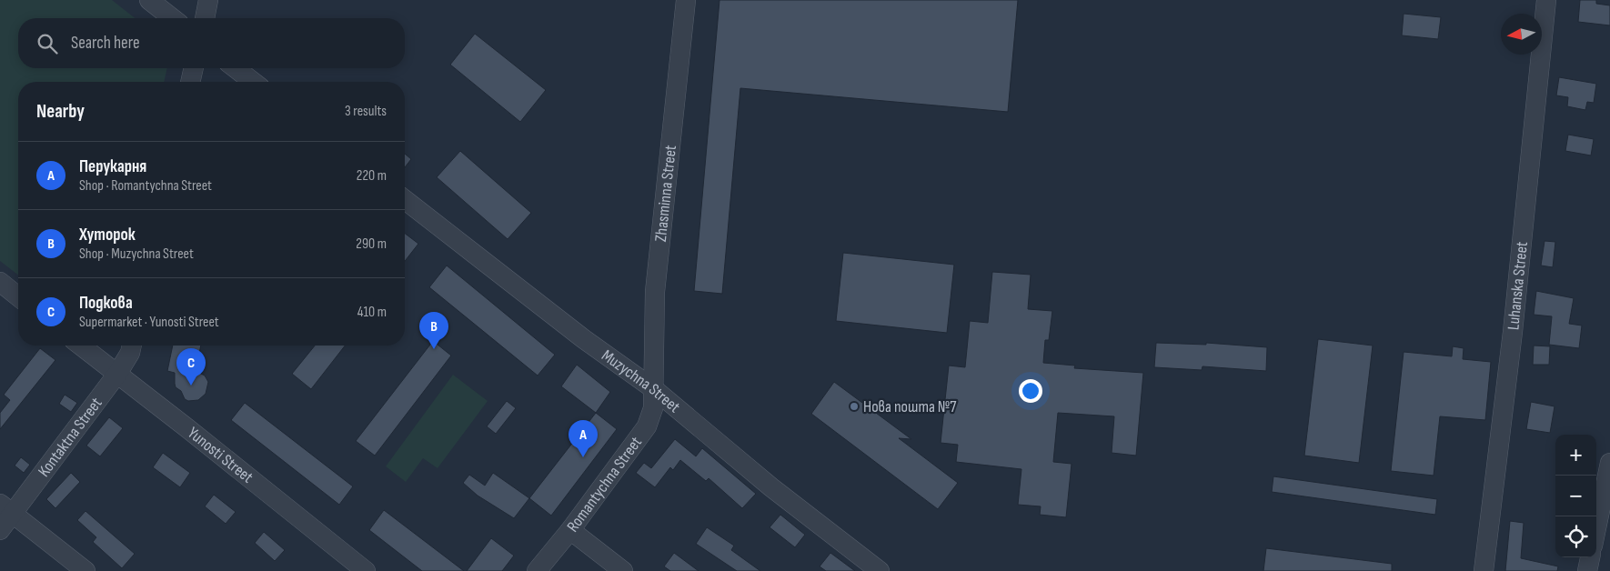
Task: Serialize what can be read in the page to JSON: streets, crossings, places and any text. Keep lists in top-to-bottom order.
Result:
{
  "streets": {
    "street": [
      "Zhasminna Street",
      "Luhanska Street",
      "Muzychna Street",
      "Kontaktna Street",
      "Yunosti Street",
      "Romantychna Street"
    ]
  },
  "crossings": [
    ["Zhasminna Street", "Muzychna Street"],
    ["Zhasminna Street", "Romantychna Street"],
    ["Muzychna Street", "Romantychna Street"],
    ["Kontaktna Street", "Yunosti Street"]
  ],
  "places": ["Нова пошта №7"],
  "north": "left",
  "page": {
    "search": "Search here",
    "heading": ["Nearby", "3 results"],
    "list": [
      {
        "mark": "A",
        "name": "Перукарня",
        "note": "Shop · Romantychna Street",
        "value": "220 m"
      },
      {
        "mark": "B",
        "name": "Хуторок",
        "note": "Shop · Muzychna Street",
        "value": "290 m"
      },
      {
        "mark": "C",
        "name": "Подкова",
        "note": "Supermarket · Yunosti Street",
        "value": "410 m"
      }
    ],
    "pins": ["B", "C", "A"],
    "map_buttons": ["+", "−"]
  }
}
